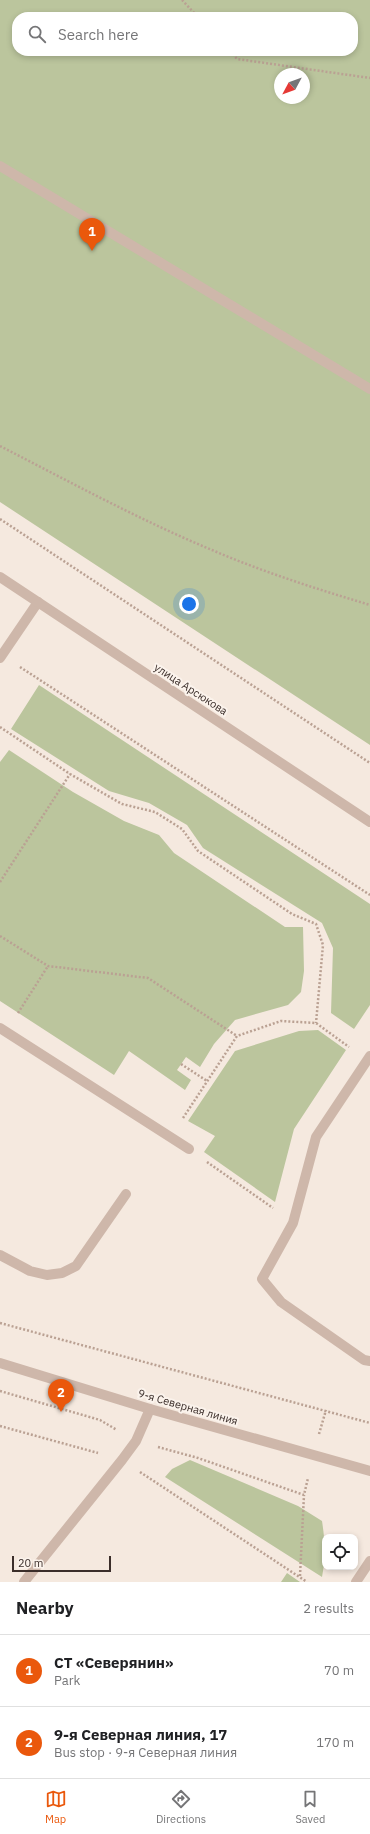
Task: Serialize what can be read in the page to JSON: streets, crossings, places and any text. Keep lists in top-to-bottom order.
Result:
{
  "streets": {
    "street": ["улица Арсюкова", "9-я Северная линия"]
  },
  "scale_bar": "20 m",
  "north": "bottom left",
  "page": {
    "search": "Search here",
    "pins": ["1", "2"],
    "scale": "20 m",
    "heading": ["Nearby", "2 results"],
    "list": [
      {
        "mark": "1",
        "name": "СТ «Северянин»",
        "note": "Park",
        "value": "70 m"
      },
      {
        "mark": "2",
        "name": "9-я Северная линия, 17",
        "note": "Bus stop · 9-я Северная линия",
        "value": "170 m"
      }
    ],
    "nav": ["Map", "Directions", "Saved"]
  }
}
